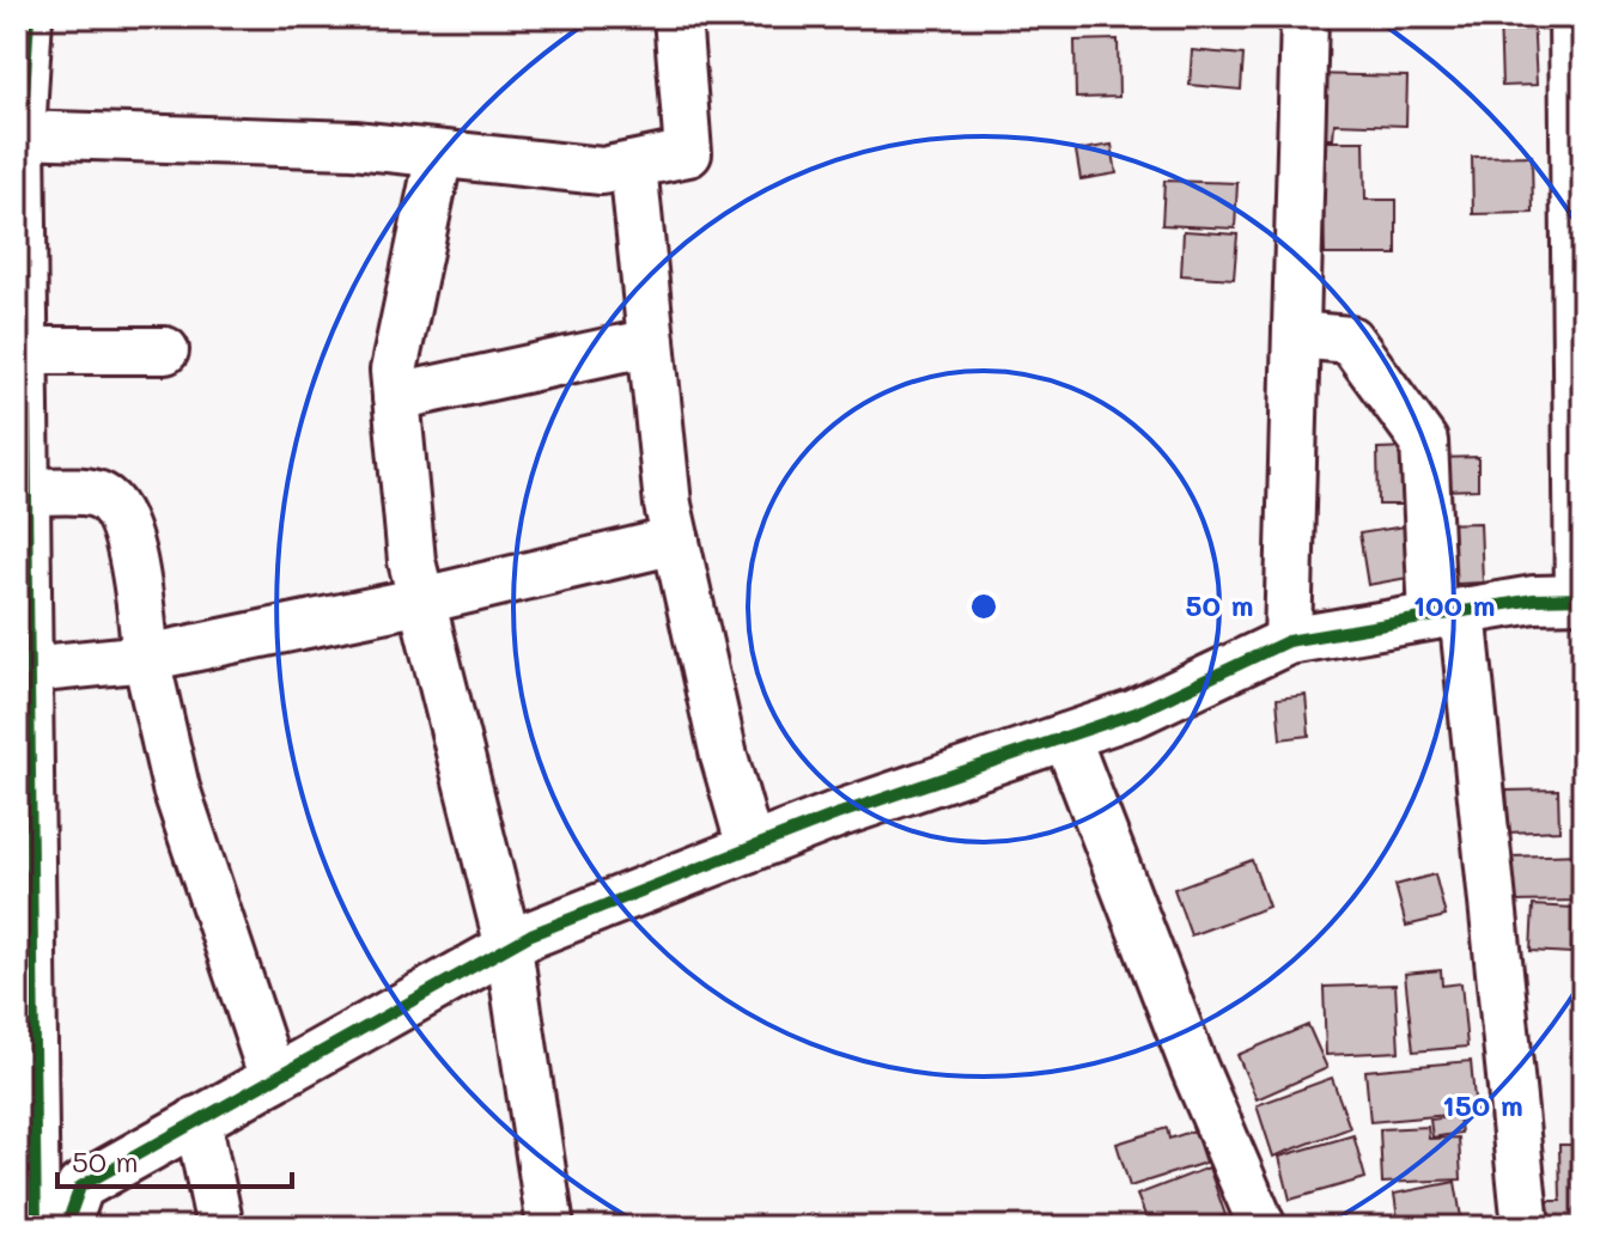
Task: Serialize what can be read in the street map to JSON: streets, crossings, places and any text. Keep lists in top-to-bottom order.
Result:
{
  "scale_bar": "50 m",
  "rings": ["50 m", "100 m", "150 m"]
}
